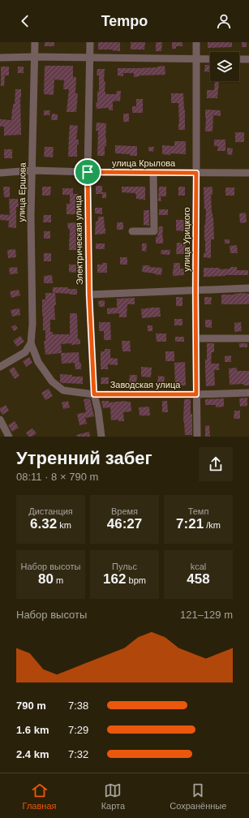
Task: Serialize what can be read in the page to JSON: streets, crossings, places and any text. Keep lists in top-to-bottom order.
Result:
{
  "streets": {
    "street": [
      "улица Крылова",
      "улица Ершова",
      "улица Урицкого",
      "Электрическая улица",
      "Заводская улица"
    ]
  },
  "crossings": [
    ["улица Крылова", "улица Ершова"],
    ["улица Крылова", "улица Урицкого"],
    ["улица Крылова", "Электрическая улица"],
    ["улица Ершова", "Заводская улица"],
    ["улица Урицкого", "Заводская улица"],
    ["Электрическая улица", "Заводская улица"]
  ],
  "page": {
    "header": "Tempo",
    "heading": ["Утренний забег", "08:11 · 8 × 790 m"],
    "stats": [
      ["Дистанция", "6.32 km"],
      ["Время", "46:27"],
      ["Темп", "7:21 /km"],
      ["Набор высоты", "80 m"],
      ["Пульс", "162 bpm"],
      ["kcal", "458"]
    ],
    "chart": ["Набор высоты", "121–129 m"],
    "list": [
      {
        "name": "790 m",
        "note": "7:38"
      },
      {
        "name": "1.6 km",
        "note": "7:29"
      },
      {
        "name": "2.4 km",
        "note": "7:32"
      }
    ],
    "tabs": ["Главная", "Карта", "Сохранённые"]
  }
}
